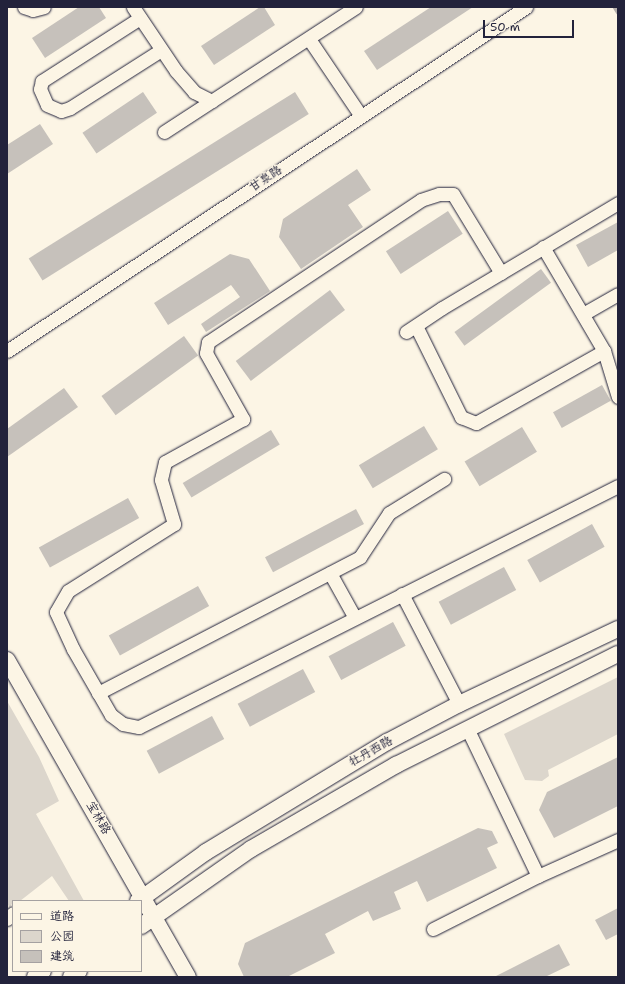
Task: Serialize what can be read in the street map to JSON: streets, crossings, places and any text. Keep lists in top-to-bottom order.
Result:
{
  "streets": {
    "street": ["甘泉路", "牡丹西路", "宝林路"]
  },
  "crossings": [
    ["牡丹西路", "宝林路"]
  ],
  "legend": ["道路", "公园", "建筑"],
  "scale_bar": "50 m"
}
